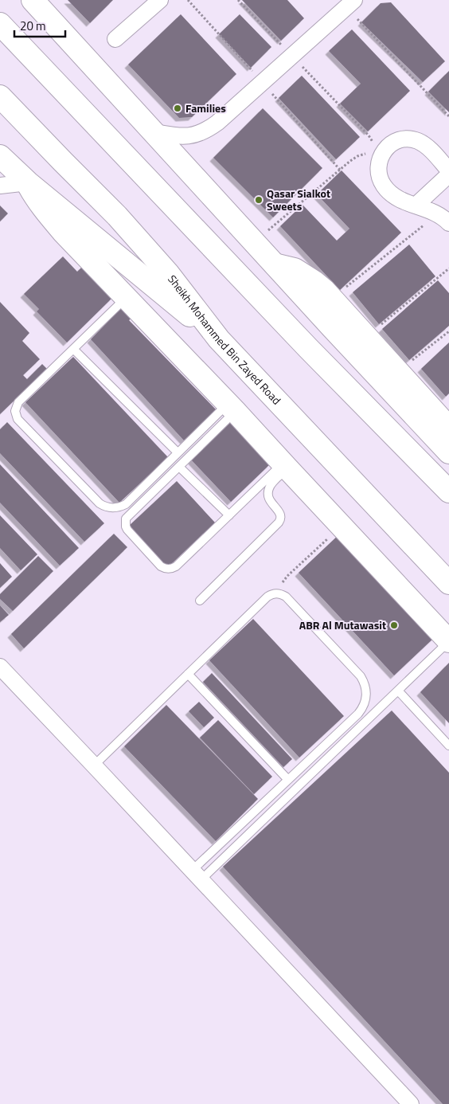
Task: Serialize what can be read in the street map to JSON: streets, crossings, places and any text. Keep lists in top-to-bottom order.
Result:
{
  "streets": {
    "main road": ["Sheikh Mohammed Bin Zayed Road"]
  },
  "places": ["Families", "Qasar Sialkot Sweets", "ABR Al Mutawasit"],
  "scale_bar": "20 m"
}
